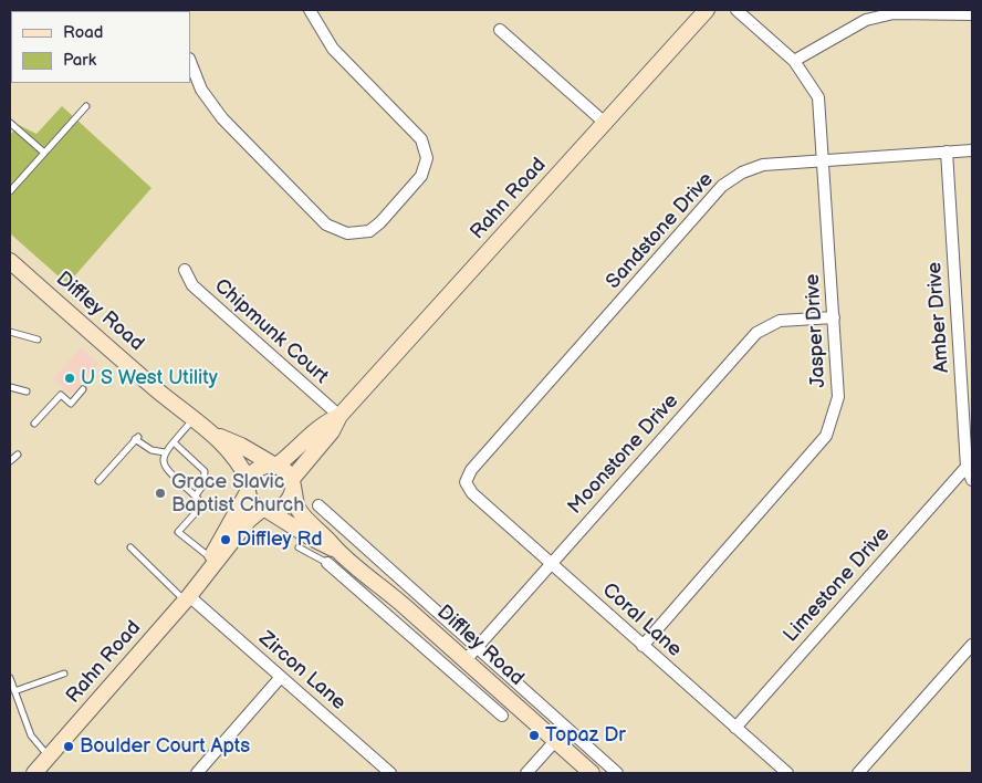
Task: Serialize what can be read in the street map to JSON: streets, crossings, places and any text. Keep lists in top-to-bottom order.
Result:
{
  "streets": {
    "street": [
      "Rahn Road",
      "Sandstone Drive",
      "Diffley Road",
      "Amber Drive",
      "Jasper Drive",
      "Chipmunk Court",
      "Moonstone Drive",
      "Limestone Drive",
      "Coral Lane",
      "Zircon Lane"
    ]
  },
  "crossings": [
    ["Rahn Road", "Diffley Road"],
    ["Rahn Road", "Chipmunk Court"],
    ["Rahn Road", "Zircon Lane"],
    ["Sandstone Drive", "Amber Drive"],
    ["Sandstone Drive", "Jasper Drive"],
    ["Sandstone Drive", "Coral Lane"],
    ["Diffley Road", "Moonstone Drive"],
    ["Amber Drive", "Limestone Drive"],
    ["Jasper Drive", "Moonstone Drive"],
    ["Jasper Drive", "Coral Lane"],
    ["Moonstone Drive", "Coral Lane"],
    ["Limestone Drive", "Coral Lane"]
  ],
  "places": [
    "U S West Utility",
    "Grace Slavic Baptist Church",
    "Diffley Rd",
    "Topaz Dr",
    "Boulder Court Apts"
  ],
  "legend": ["Road", "Park"]
}
